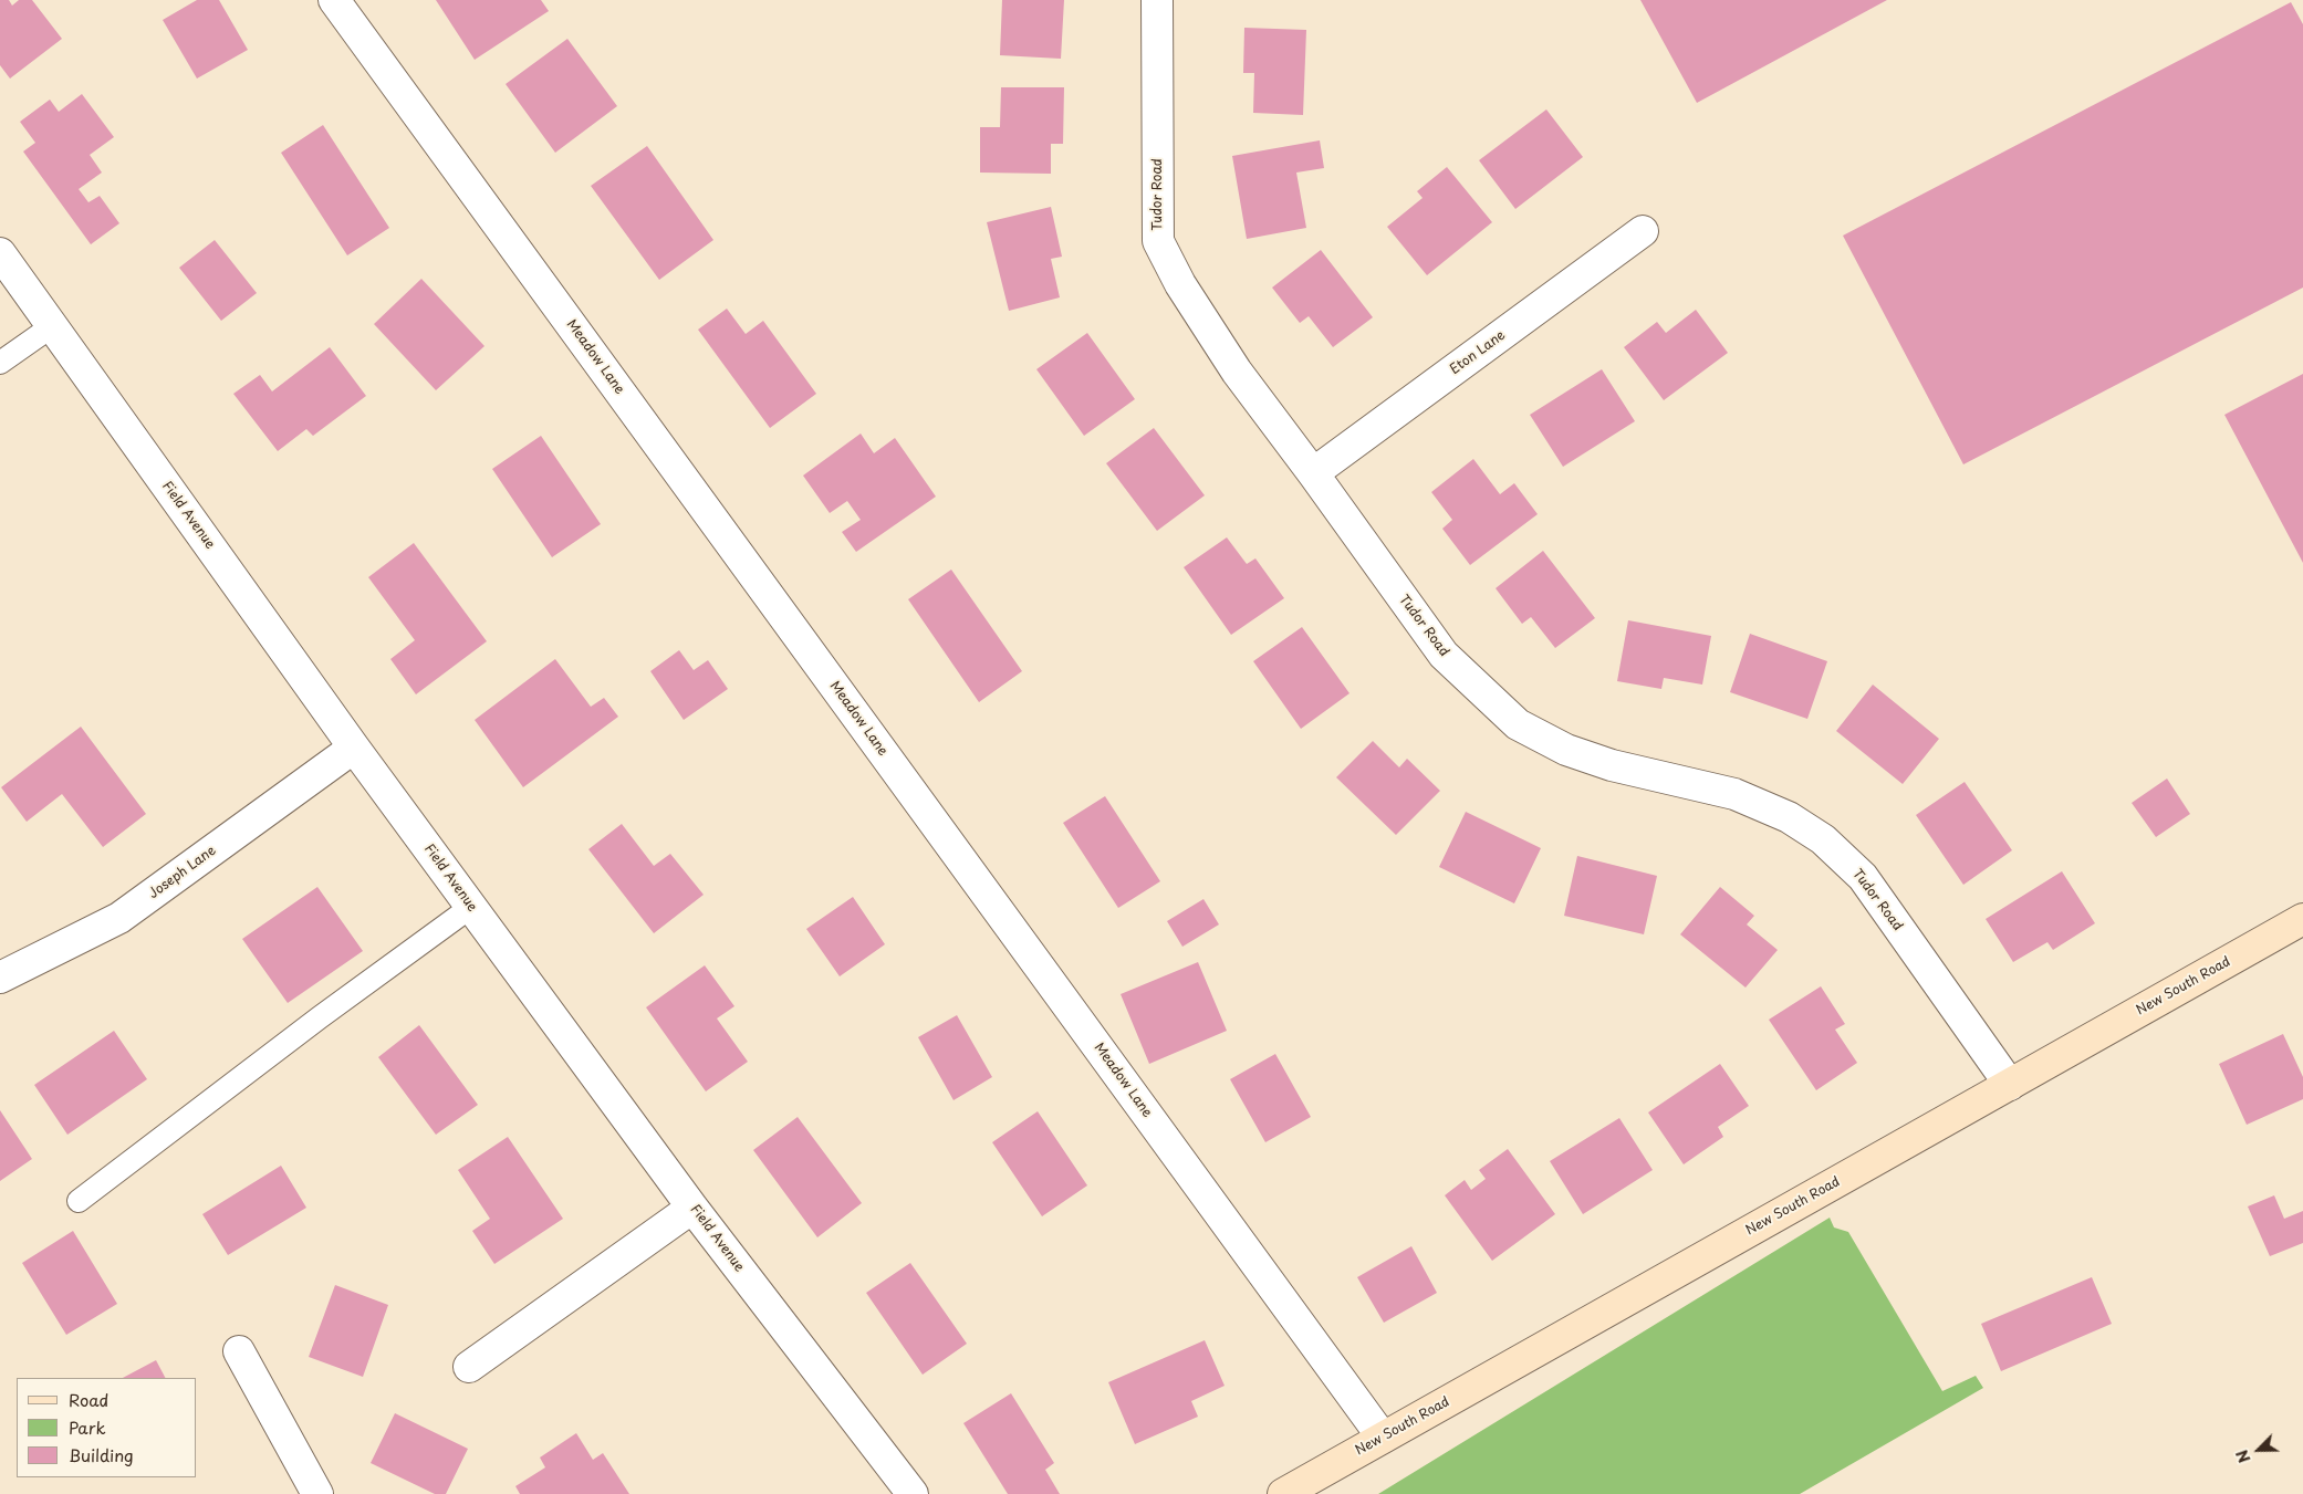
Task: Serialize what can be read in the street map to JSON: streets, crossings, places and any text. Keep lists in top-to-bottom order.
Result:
{
  "streets": {
    "street": [
      "Tudor Road",
      "Eton Lane",
      "Meadow Lane",
      "Field Avenue",
      "Joseph Lane",
      "New South Road"
    ]
  },
  "crossings": [
    ["Tudor Road", "Eton Lane"],
    ["Tudor Road", "New South Road"],
    ["Meadow Lane", "New South Road"],
    ["Field Avenue", "Joseph Lane"]
  ],
  "legend": ["Road", "Park", "Building"],
  "north": "bottom left"
}
